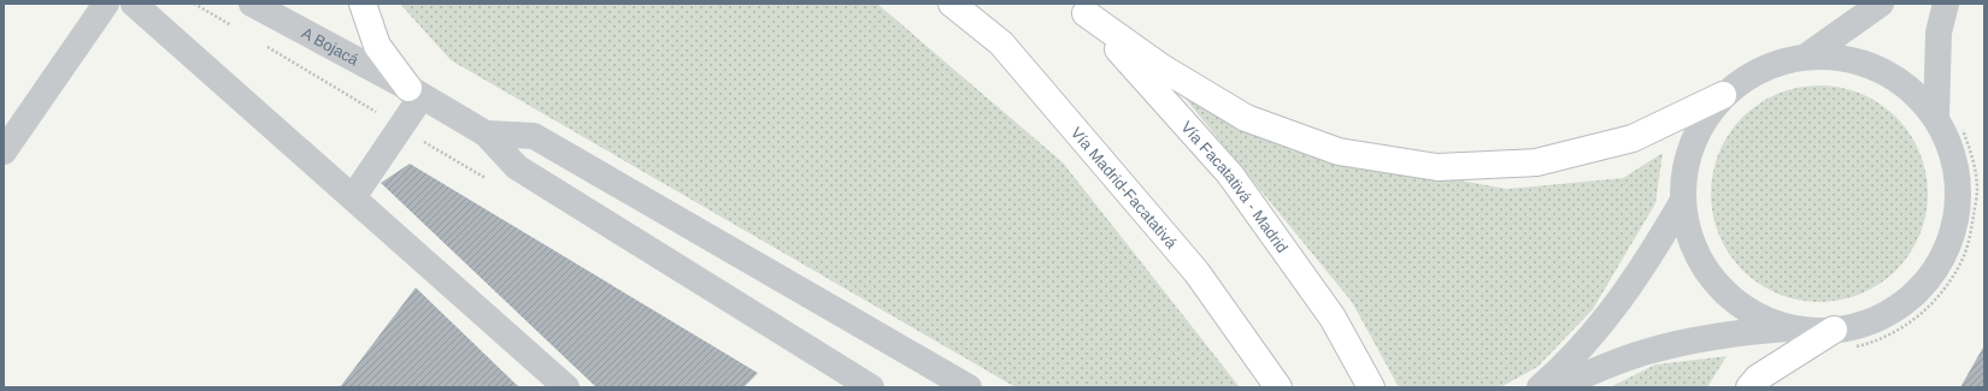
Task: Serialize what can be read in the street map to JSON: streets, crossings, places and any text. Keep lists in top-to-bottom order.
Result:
{
  "streets": {
    "main road": ["Vía Facatativá - Madrid", "Vía Madrid-Facatativá"],
    "street": ["A Bojacá"]
  }
}
